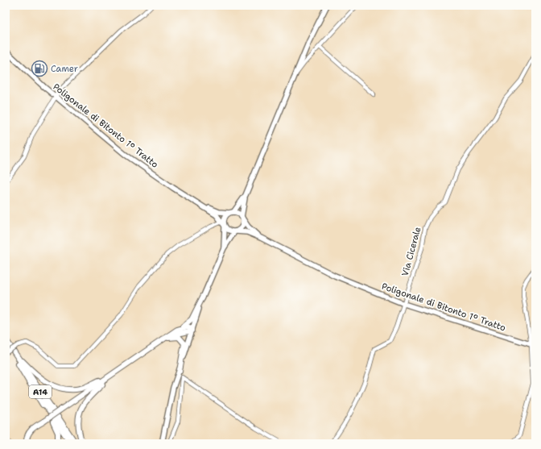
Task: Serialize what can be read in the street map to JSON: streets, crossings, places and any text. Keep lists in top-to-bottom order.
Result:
{
  "streets": {
    "highway": ["A14"],
    "main road": ["Poligonale di Bitonto 1° Tratto"],
    "street": ["Via Cicerale"]
  },
  "crossings": [
    ["Poligonale di Bitonto 1° Tratto", "Via Cicerale"]
  ],
  "places": {
    "fuel station": ["Camer"]
  }
}
